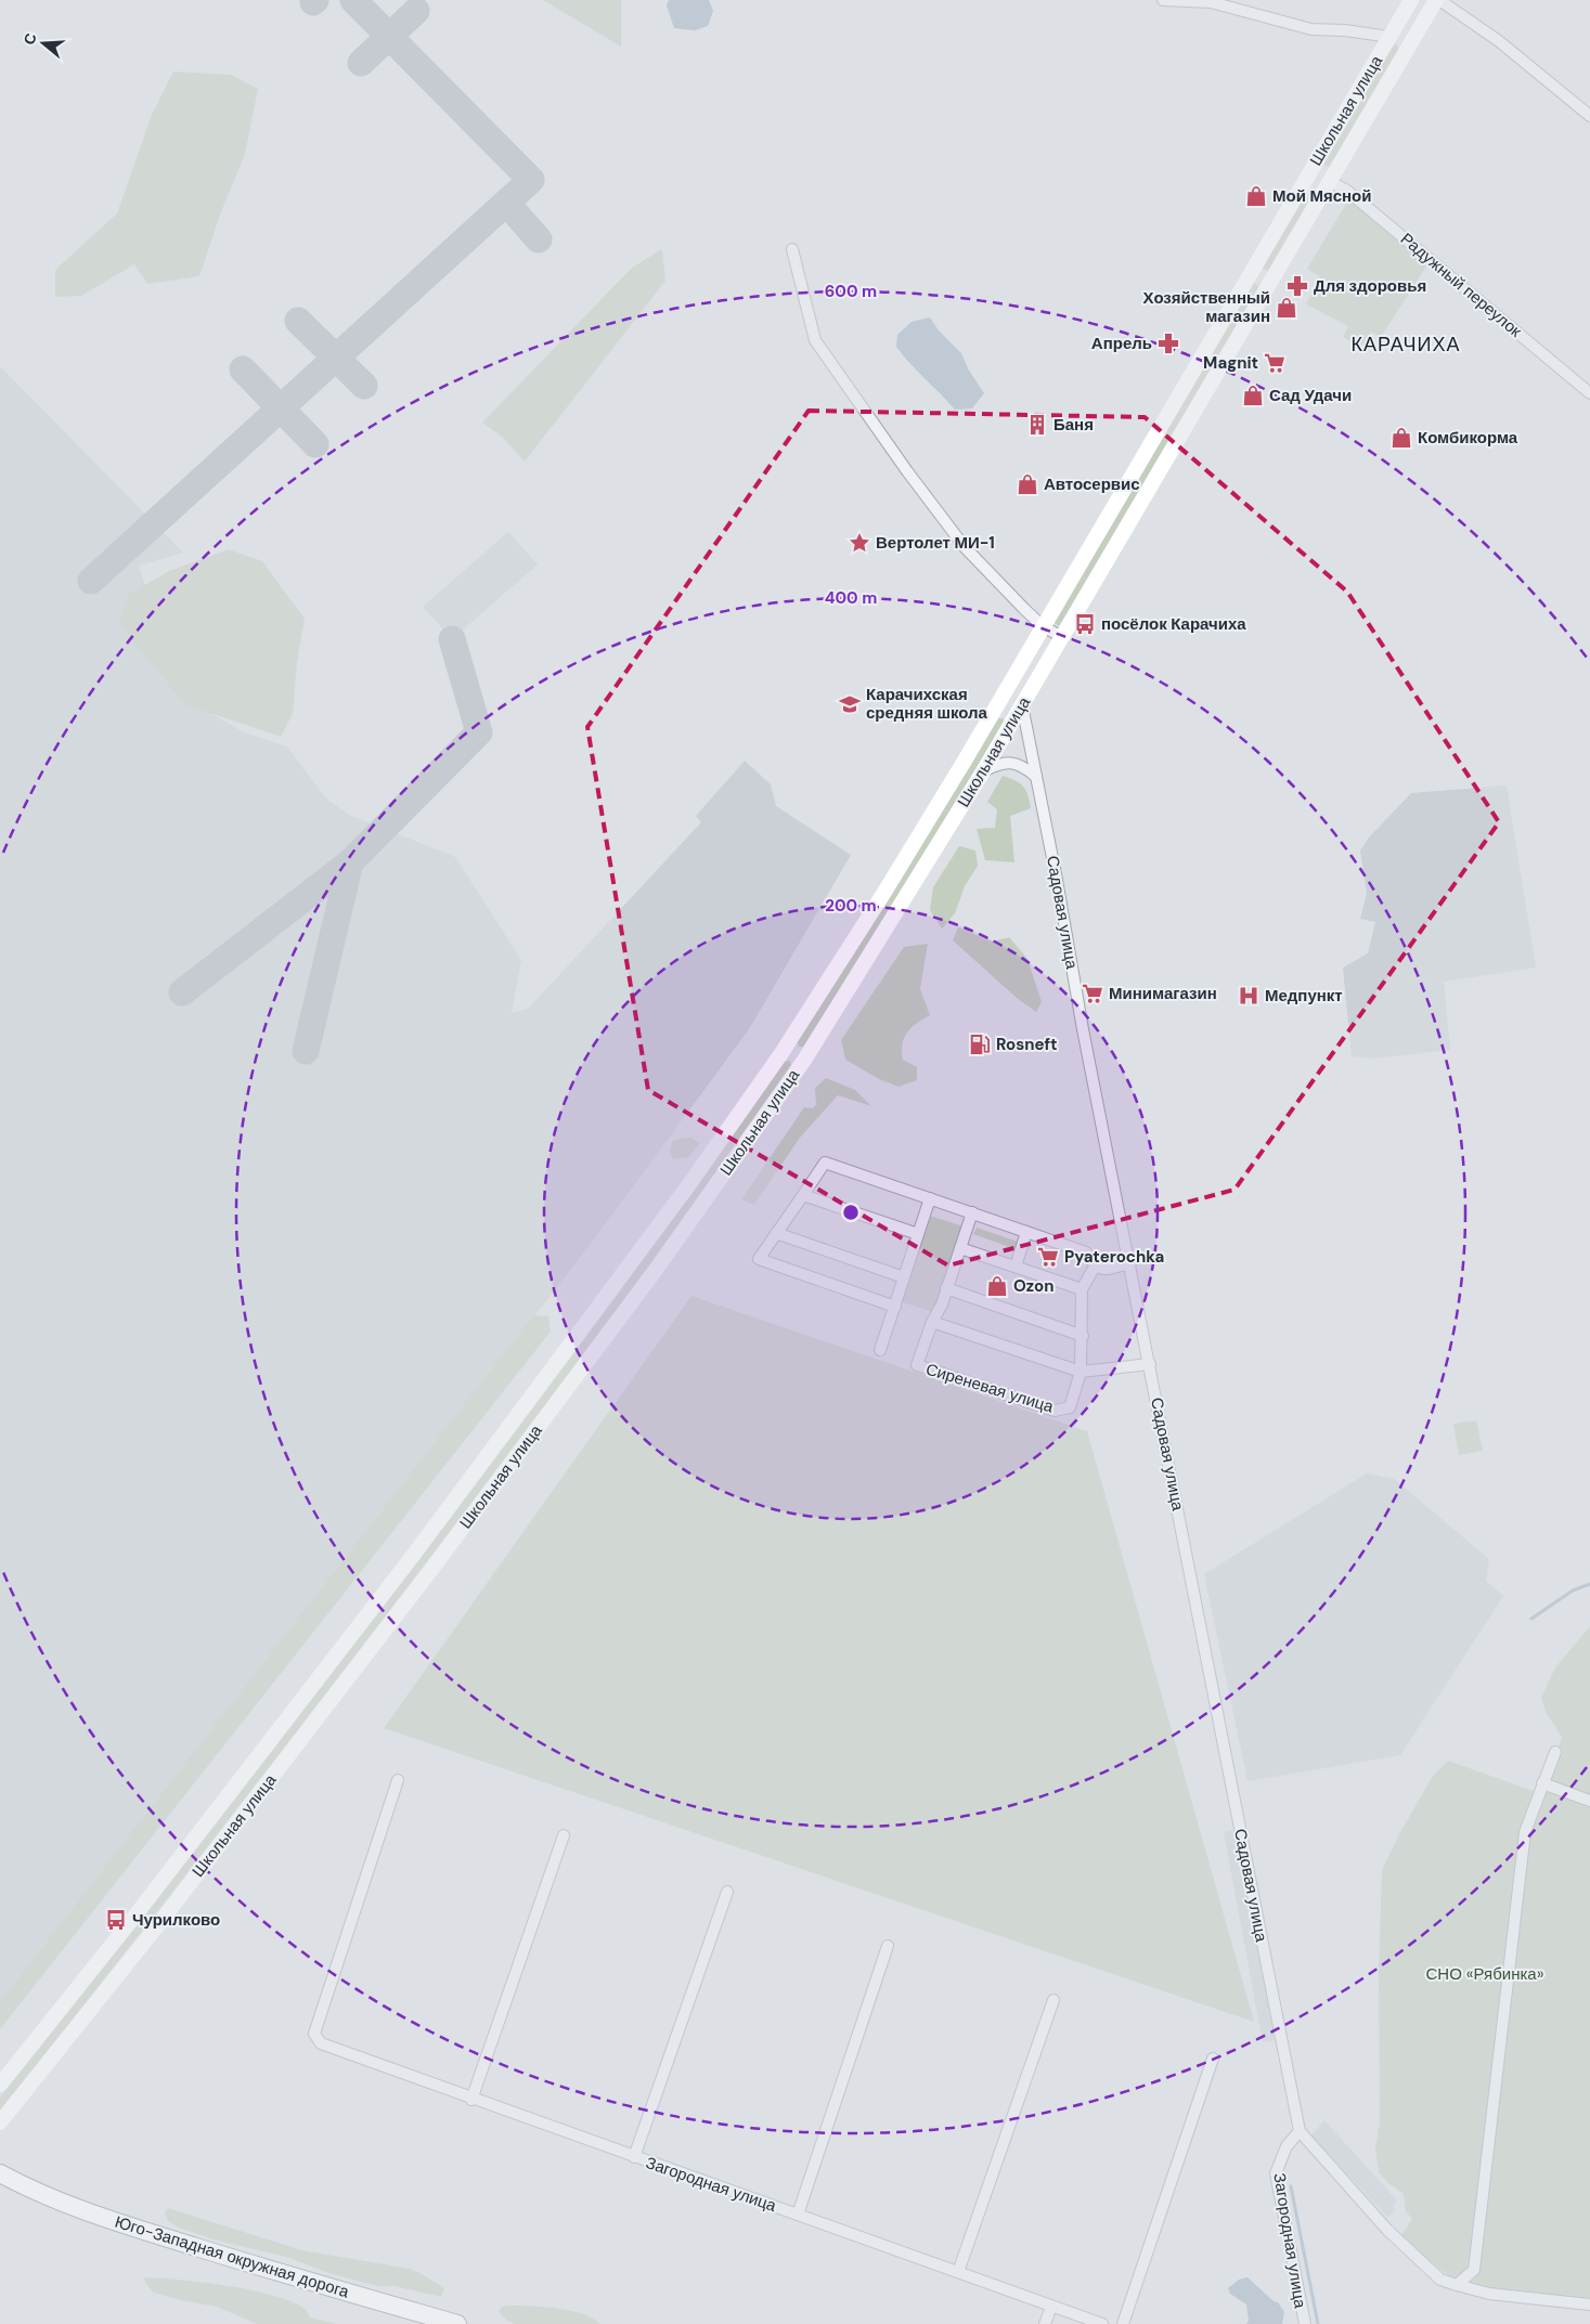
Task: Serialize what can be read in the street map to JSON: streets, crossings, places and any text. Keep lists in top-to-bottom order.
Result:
{
  "streets": {
    "highway": ["Юго-Западная окружная дорога"],
    "main road": ["Школьная улица"],
    "street": [
      "Радужный переулок",
      "Садовая улица",
      "Сиреневая улица",
      "Загородная улица"
    ]
  },
  "crossings": [
    ["Школьная улица", "Радужный переулок"],
    ["Школьная улица", "Садовая улица"],
    ["Садовая улица", "Загородная улица"]
  ],
  "districts": ["КАРАЧИХА"],
  "parks": ["СНО «Рябинка»"],
  "places": {
    "shop": [
      "Мой Мясной",
      "Хозяйственный магазин",
      "Сад Удачи",
      "Комбикорма",
      "Автосервис",
      "Ozon"
    ],
    "pharmacy": ["Для здоровья", "Апрель"],
    "supermarket": ["Magnit", "Минимагазин", "Pyaterochka"],
    "building": ["Баня"],
    "place": ["Вертолет МИ-1"],
    "bus stop": ["посёлок Карачиха", "Чурилково"],
    "school or university": ["Карачихская средняя школа"],
    "hospital": ["Медпункт"],
    "fuel station": ["Rosneft"]
  },
  "north": "left",
  "rings": ["600 m", "400 m", "200 m"]
}
